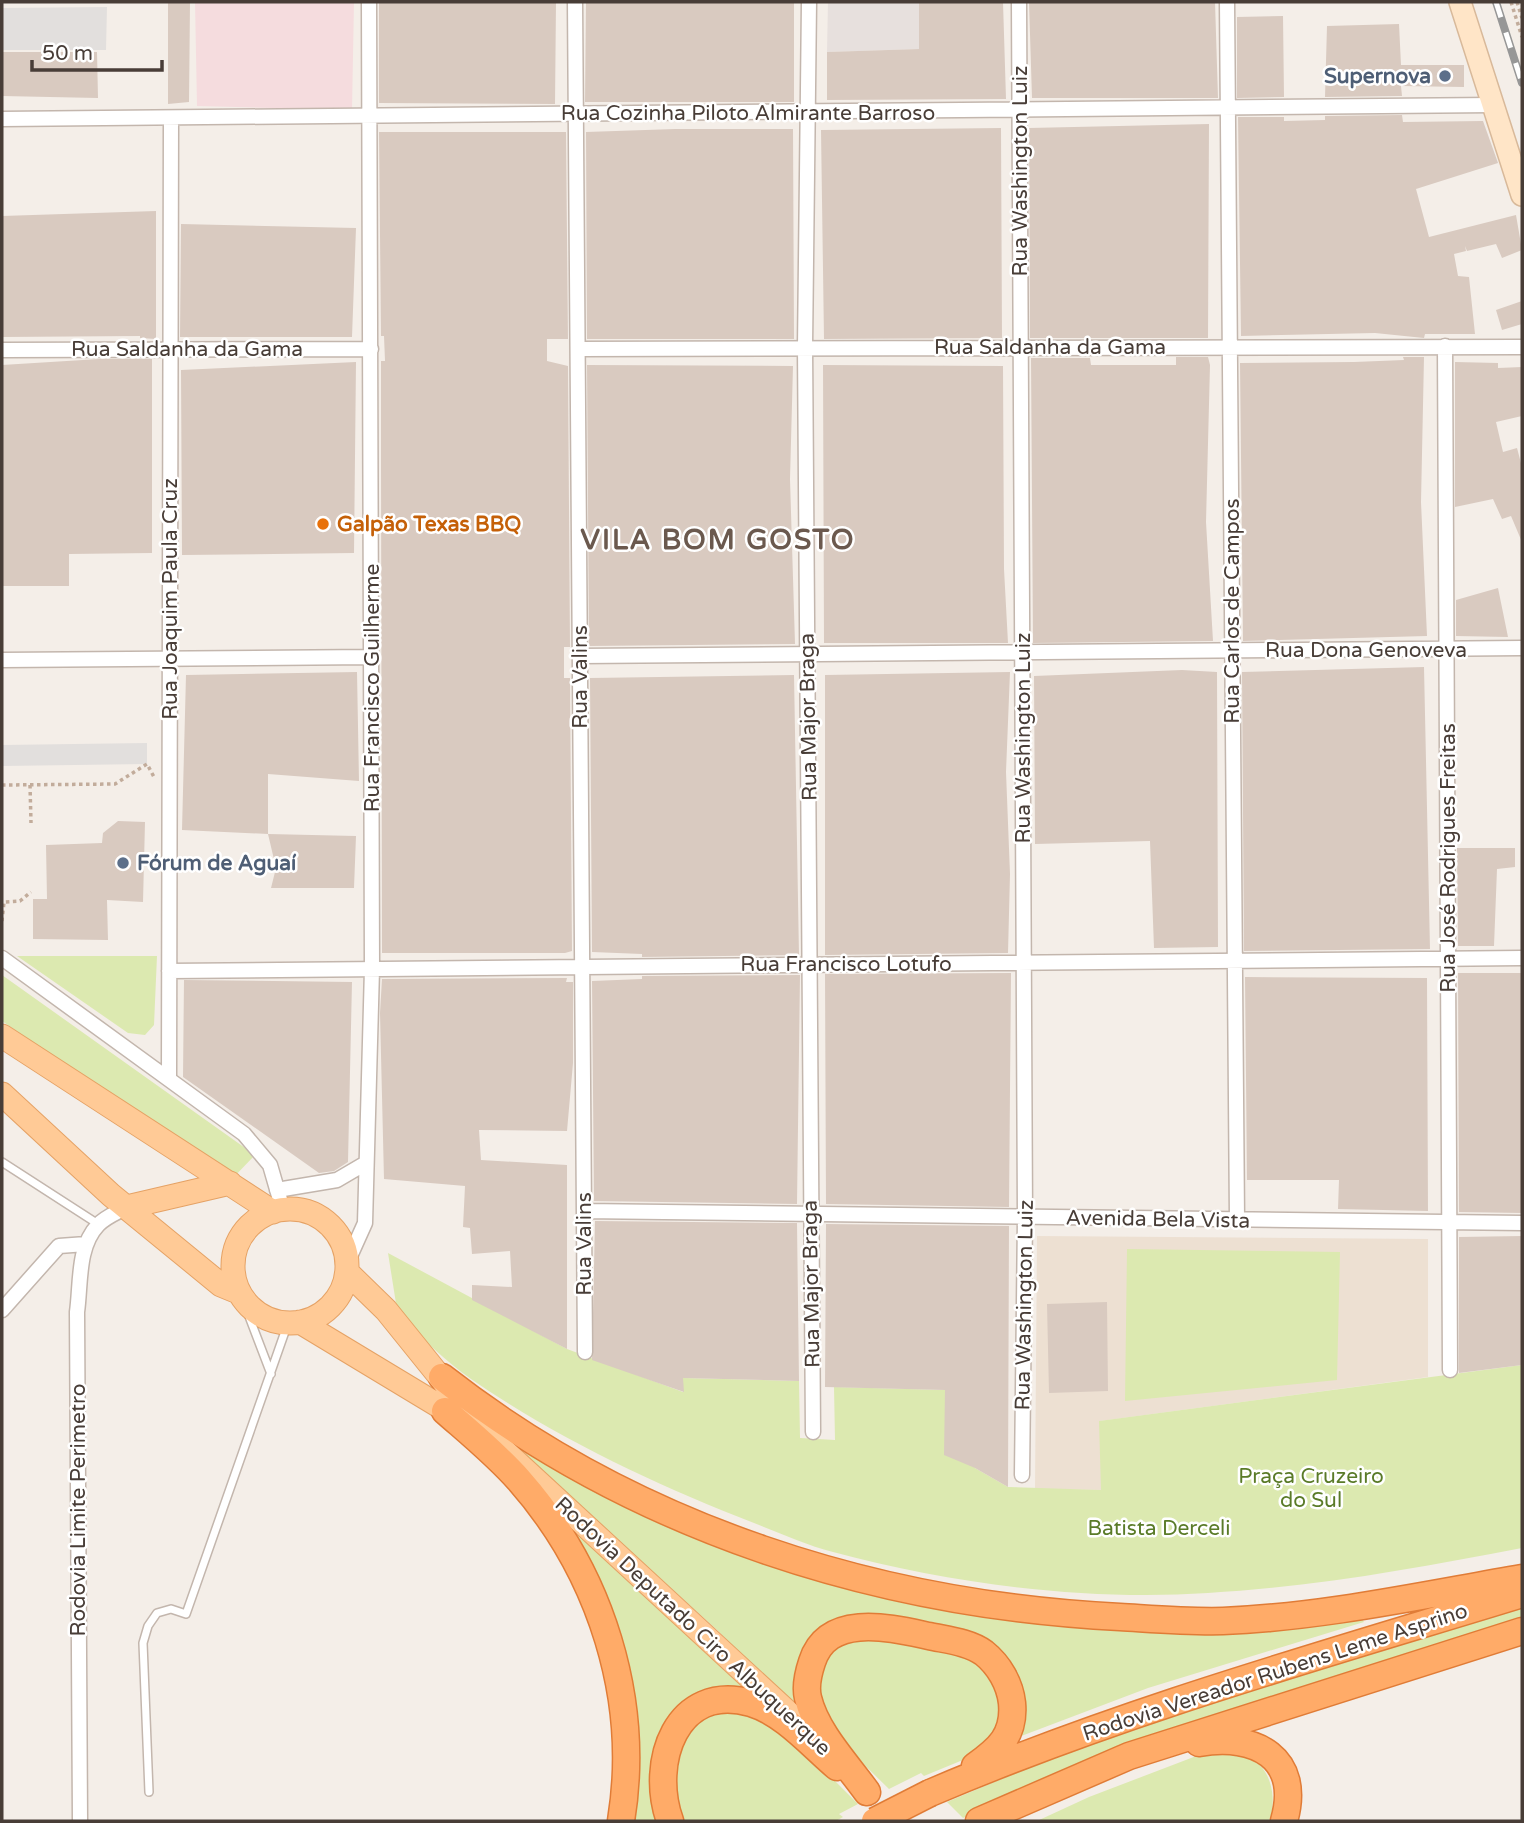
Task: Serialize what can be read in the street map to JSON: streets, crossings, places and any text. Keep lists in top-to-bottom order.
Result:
{
  "streets": {
    "highway": ["Rodovia Vereador Rubens Leme Asprino"],
    "main road": ["Rodovia Deputado Ciro Albuquerque"],
    "street": [
      "Rua Cozinha Piloto Almirante Barroso",
      "Rua Washington Luiz",
      "Rua Saldanha da Gama",
      "Rua Joaquim Paula Cruz",
      "Rua Carlos de Campos",
      "Rua Dona Genoveva",
      "Rua Valins",
      "Rua Francisco Guilherme",
      "Rua Major Braga",
      "Rua José Rodrigues Freitas",
      "Rua Francisco Lotufo",
      "Avenida Bela Vista",
      "Rodovia Limite Perimetro"
    ]
  },
  "crossings": [
    ["Rua Cozinha Piloto Almirante Barroso", "Rua Washington Luiz"],
    ["Rua Cozinha Piloto Almirante Barroso", "Rua Joaquim Paula Cruz"],
    ["Rua Cozinha Piloto Almirante Barroso", "Rua Carlos de Campos"],
    ["Rua Cozinha Piloto Almirante Barroso", "Rua Valins"],
    ["Rua Cozinha Piloto Almirante Barroso", "Rua Francisco Guilherme"],
    ["Rua Cozinha Piloto Almirante Barroso", "Rua Major Braga"],
    ["Rua Washington Luiz", "Rua Saldanha da Gama"],
    ["Rua Washington Luiz", "Rua Dona Genoveva"],
    ["Rua Washington Luiz", "Rua Francisco Lotufo"],
    ["Rua Washington Luiz", "Avenida Bela Vista"],
    ["Rua Saldanha da Gama", "Rua Joaquim Paula Cruz"],
    ["Rua Saldanha da Gama", "Rua Carlos de Campos"],
    ["Rua Saldanha da Gama", "Rua Valins"],
    ["Rua Saldanha da Gama", "Rua Francisco Guilherme"],
    ["Rua Saldanha da Gama", "Rua Major Braga"],
    ["Rua Saldanha da Gama", "Rua José Rodrigues Freitas"],
    ["Rua Joaquim Paula Cruz", "Rua Francisco Lotufo"],
    ["Rua Carlos de Campos", "Rua Dona Genoveva"],
    ["Rua Carlos de Campos", "Rua Francisco Lotufo"],
    ["Rua Carlos de Campos", "Avenida Bela Vista"],
    ["Rua Dona Genoveva", "Rua Valins"],
    ["Rua Dona Genoveva", "Rua Major Braga"],
    ["Rua Dona Genoveva", "Rua José Rodrigues Freitas"],
    ["Rua Valins", "Rua Francisco Lotufo"],
    ["Rua Valins", "Avenida Bela Vista"],
    ["Rua Francisco Guilherme", "Rua Francisco Lotufo"],
    ["Rua Francisco Guilherme", "Rodovia Deputado Ciro Albuquerque"],
    ["Rua Major Braga", "Rua Francisco Lotufo"],
    ["Rua Major Braga", "Avenida Bela Vista"],
    ["Rua José Rodrigues Freitas", "Rua Francisco Lotufo"],
    ["Rua José Rodrigues Freitas", "Avenida Bela Vista"]
  ],
  "districts": ["VILA BOM GOSTO"],
  "parks": ["Praça Cruzeiro do Sul", "Batista Derceli"],
  "places": ["Supernova", "Galpão Texas BBQ", "Fórum de Aguaí"],
  "scale_bar": "50 m"
}
